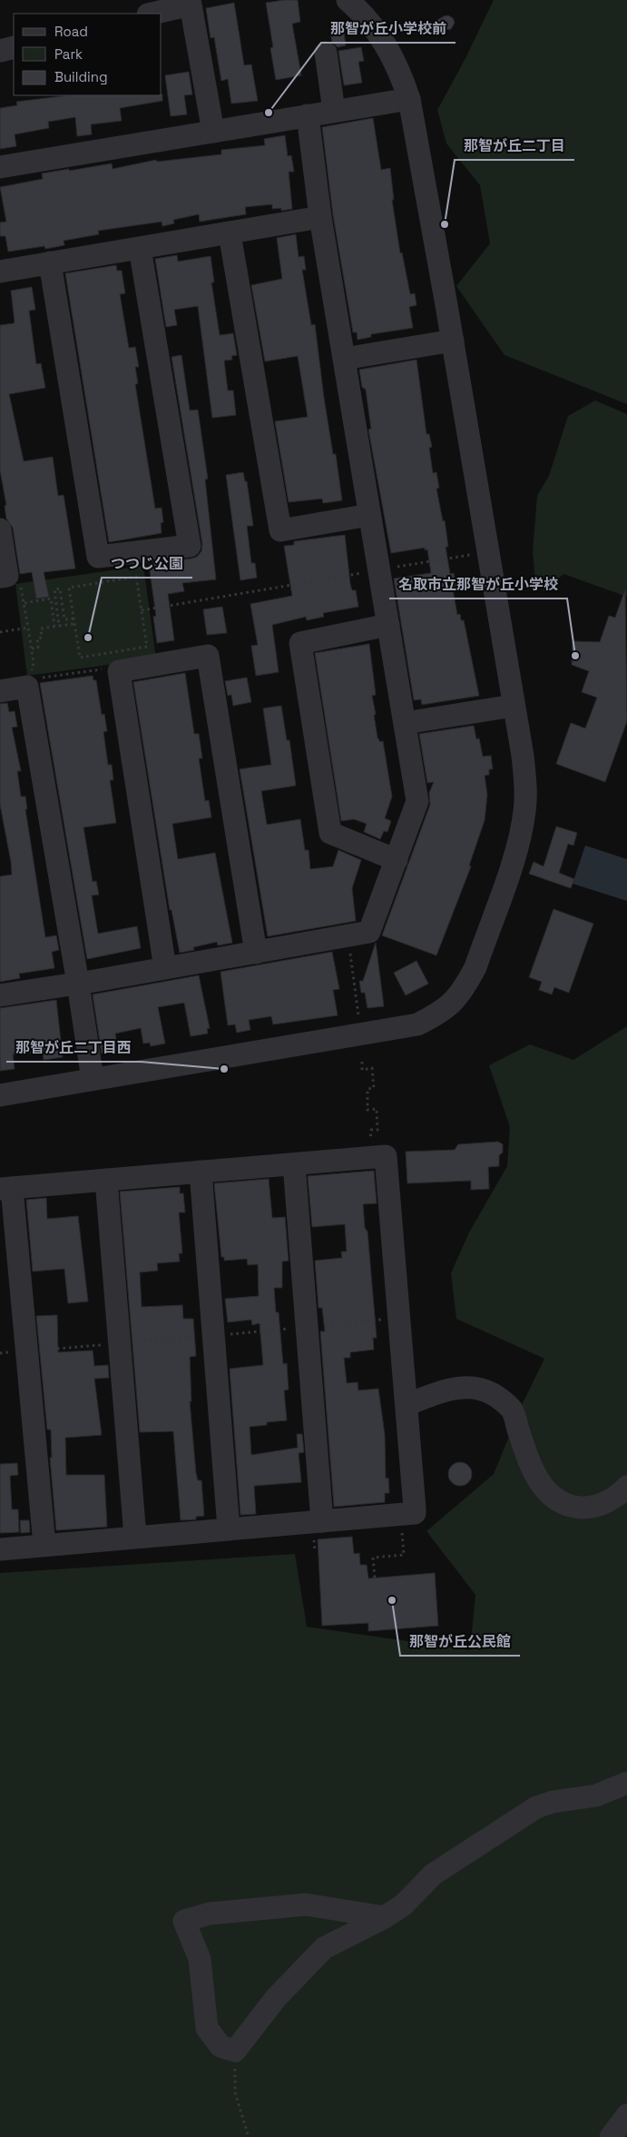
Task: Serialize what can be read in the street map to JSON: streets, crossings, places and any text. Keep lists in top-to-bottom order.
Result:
{
  "places": [
    "那智が丘小学校前",
    "那智が丘二丁目",
    "つつじ公園",
    "名取市立那智が丘小学校",
    "那智が丘二丁目西",
    "那智が丘公民館"
  ],
  "legend": ["Road", "Park", "Building"]
}
